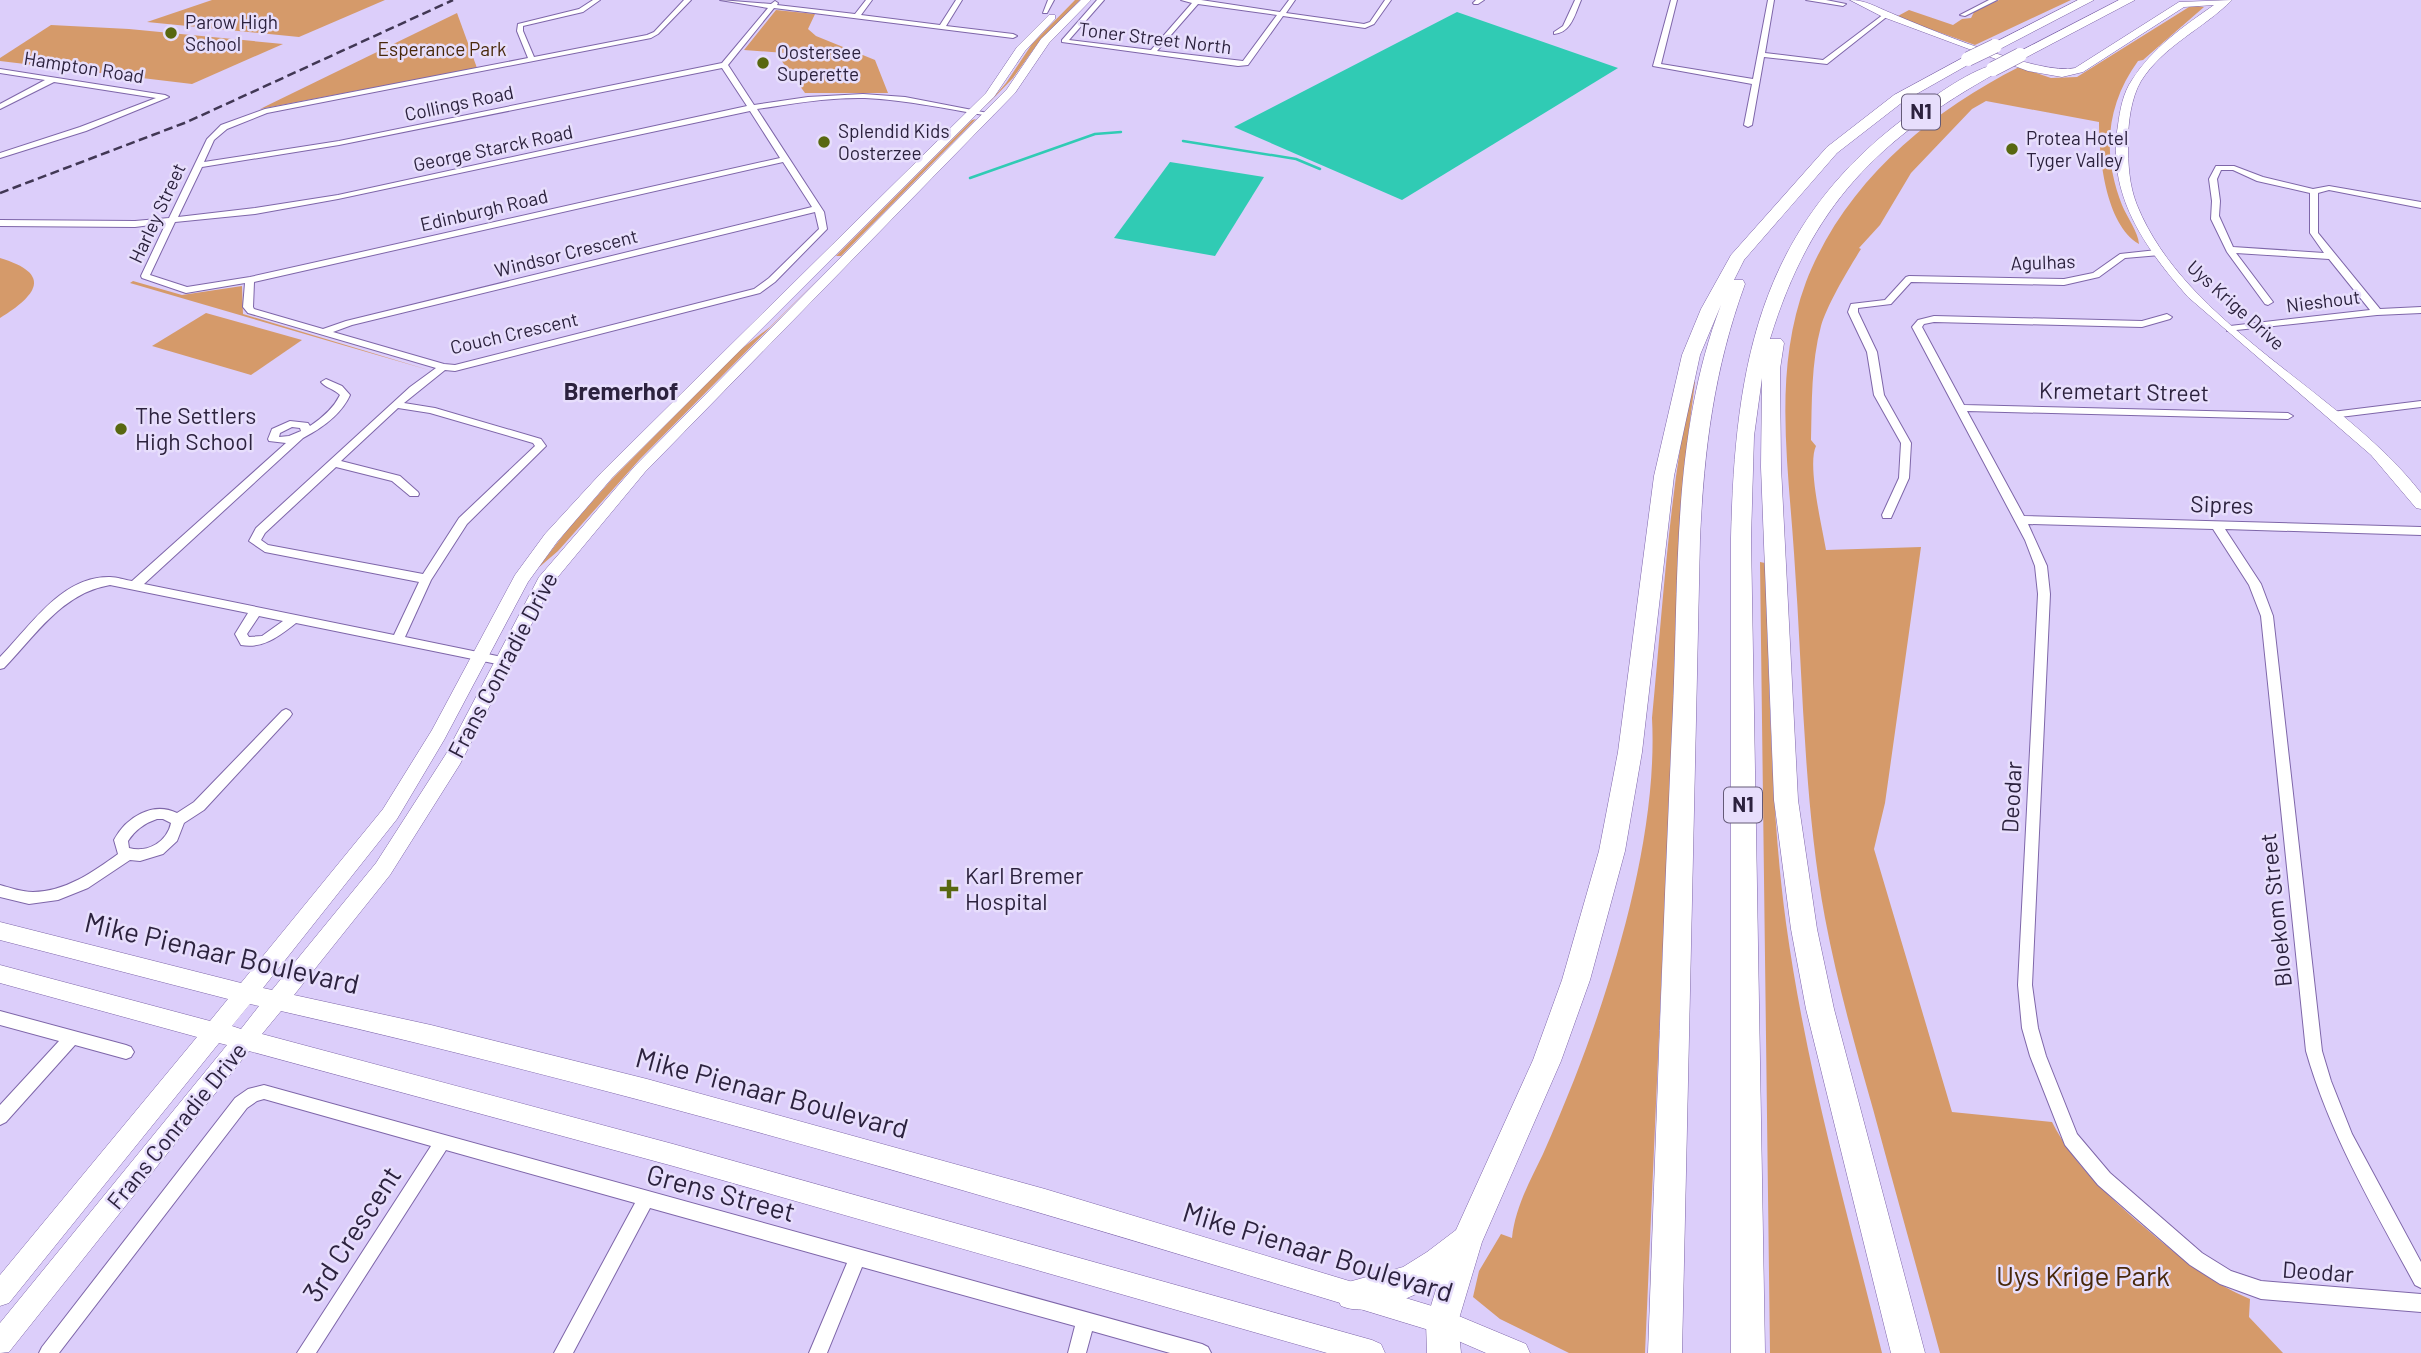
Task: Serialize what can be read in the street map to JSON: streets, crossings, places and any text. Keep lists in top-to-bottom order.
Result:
{
  "streets": {
    "highway": ["N1"],
    "main road": ["Uys Krige Drive", "Frans Conradie Drive", "Mike Pienaar Boulevard"],
    "street": [
      "Toner Street North",
      "Hampton Road",
      "Collings Road",
      "George Starck Road",
      "Edinburgh Road",
      "Harley Street",
      "Windsor Crescent",
      "Agulhas",
      "Nieshout",
      "Couch Crescent",
      "Kremetart Street",
      "Sipres",
      "Deodar",
      "Bloekom Street",
      "Grens Street",
      "3rd Crescent"
    ]
  },
  "crossings": [
    ["Collings Road", "Harley Street"],
    ["George Starck Road", "Harley Street"],
    ["George Starck Road", "Frans Conradie Drive"],
    ["Edinburgh Road", "Harley Street"],
    ["Edinburgh Road", "Couch Crescent"],
    ["Windsor Crescent", "Couch Crescent"],
    ["Agulhas", "Uys Krige Drive"],
    ["Nieshout", "Uys Krige Drive"],
    ["Kremetart Street", "Deodar"],
    ["Sipres", "Deodar"],
    ["Sipres", "Bloekom Street"],
    ["Frans Conradie Drive", "Mike Pienaar Boulevard"],
    ["Grens Street", "3rd Crescent"]
  ],
  "districts": ["Bremerhof"],
  "parks": ["Esperance Park", "Uys Krige Park"],
  "places": {
    "other": [
      "Parow High School",
      "Oostersee Superette",
      "Splendid Kids Oosterzee",
      "Protea Hotel Tyger Valley",
      "The Settlers High School"
    ],
    "health": ["Karl Bremer Hospital"]
  }
}
